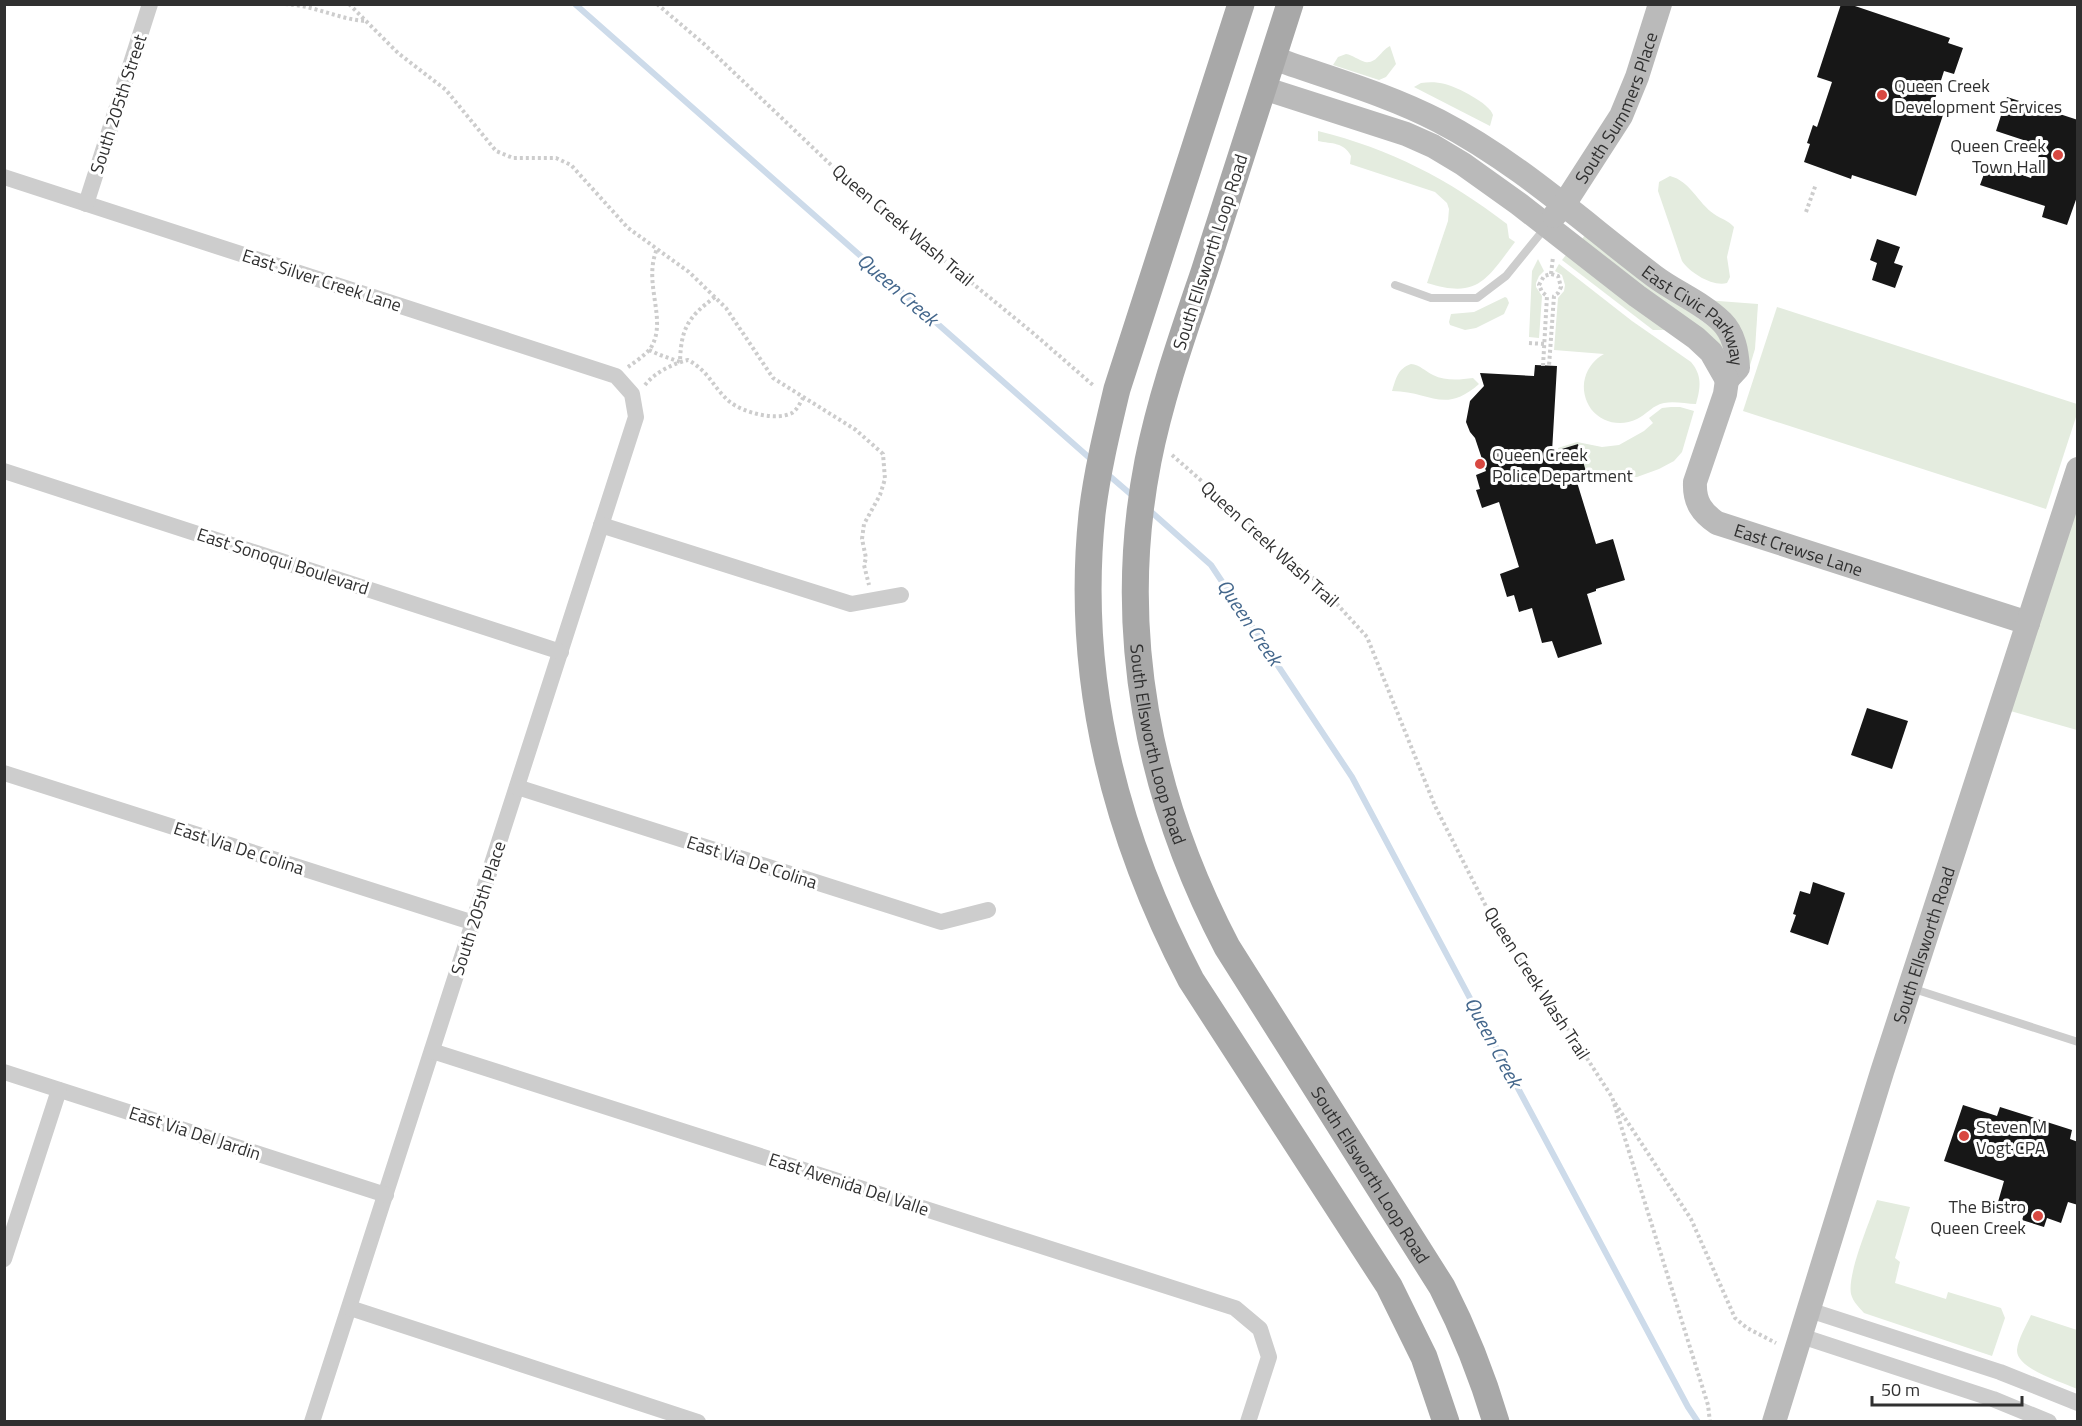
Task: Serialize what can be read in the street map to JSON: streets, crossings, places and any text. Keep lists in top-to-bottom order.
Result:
{
  "streets": {
    "main road": ["South Ellsworth Loop Road"],
    "street": [
      "South 205th Street",
      "South Summers Place",
      "East Silver Creek Lane",
      "East Civic Parkway",
      "East Crewse Lane",
      "East Sonoqui Boulevard",
      "East Via De Colina",
      "South 205th Place",
      "South Ellsworth Road",
      "East Via Del Jardin",
      "East Avenida Del Valle"
    ],
    "path": ["Queen Creek Wash Trail"]
  },
  "crossings": [
    ["South 205th Street", "East Silver Creek Lane"],
    ["South Summers Place", "East Civic Parkway"],
    ["South Ellsworth Loop Road", "East Civic Parkway"],
    ["East Civic Parkway", "East Crewse Lane"],
    ["East Crewse Lane", "South Ellsworth Road"],
    ["East Sonoqui Boulevard", "South 205th Place"],
    ["East Via De Colina", "South 205th Place"],
    ["South 205th Place", "East Via Del Jardin"],
    ["South 205th Place", "East Avenida Del Valle"]
  ],
  "water": ["Queen Creek"],
  "places": [
    "Queen Creek Development Services",
    "Queen Creek Town Hall",
    "Queen Creek Police Department",
    "Steven M Vogt CPA",
    "The Bistro Queen Creek"
  ],
  "scale_bar": "50 m"
}
